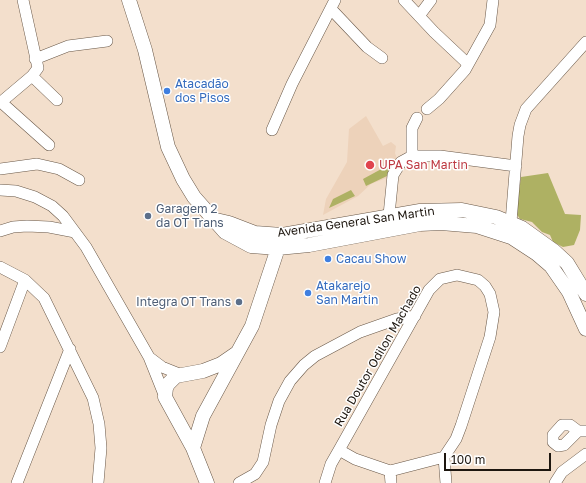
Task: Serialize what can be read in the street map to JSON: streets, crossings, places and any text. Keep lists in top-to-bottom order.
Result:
{
  "streets": {
    "main road": ["Avenida General San Martin"],
    "street": ["Rua Doutor Odilon Machado"]
  },
  "places": [
    "Atacadão dos Pisos",
    "UPA San Martin",
    "Garagem 2 da OT Trans",
    "Cacau Show",
    "Atakarejo San Martin",
    "Integra OT Trans"
  ],
  "scale_bar": "100 m"
}
